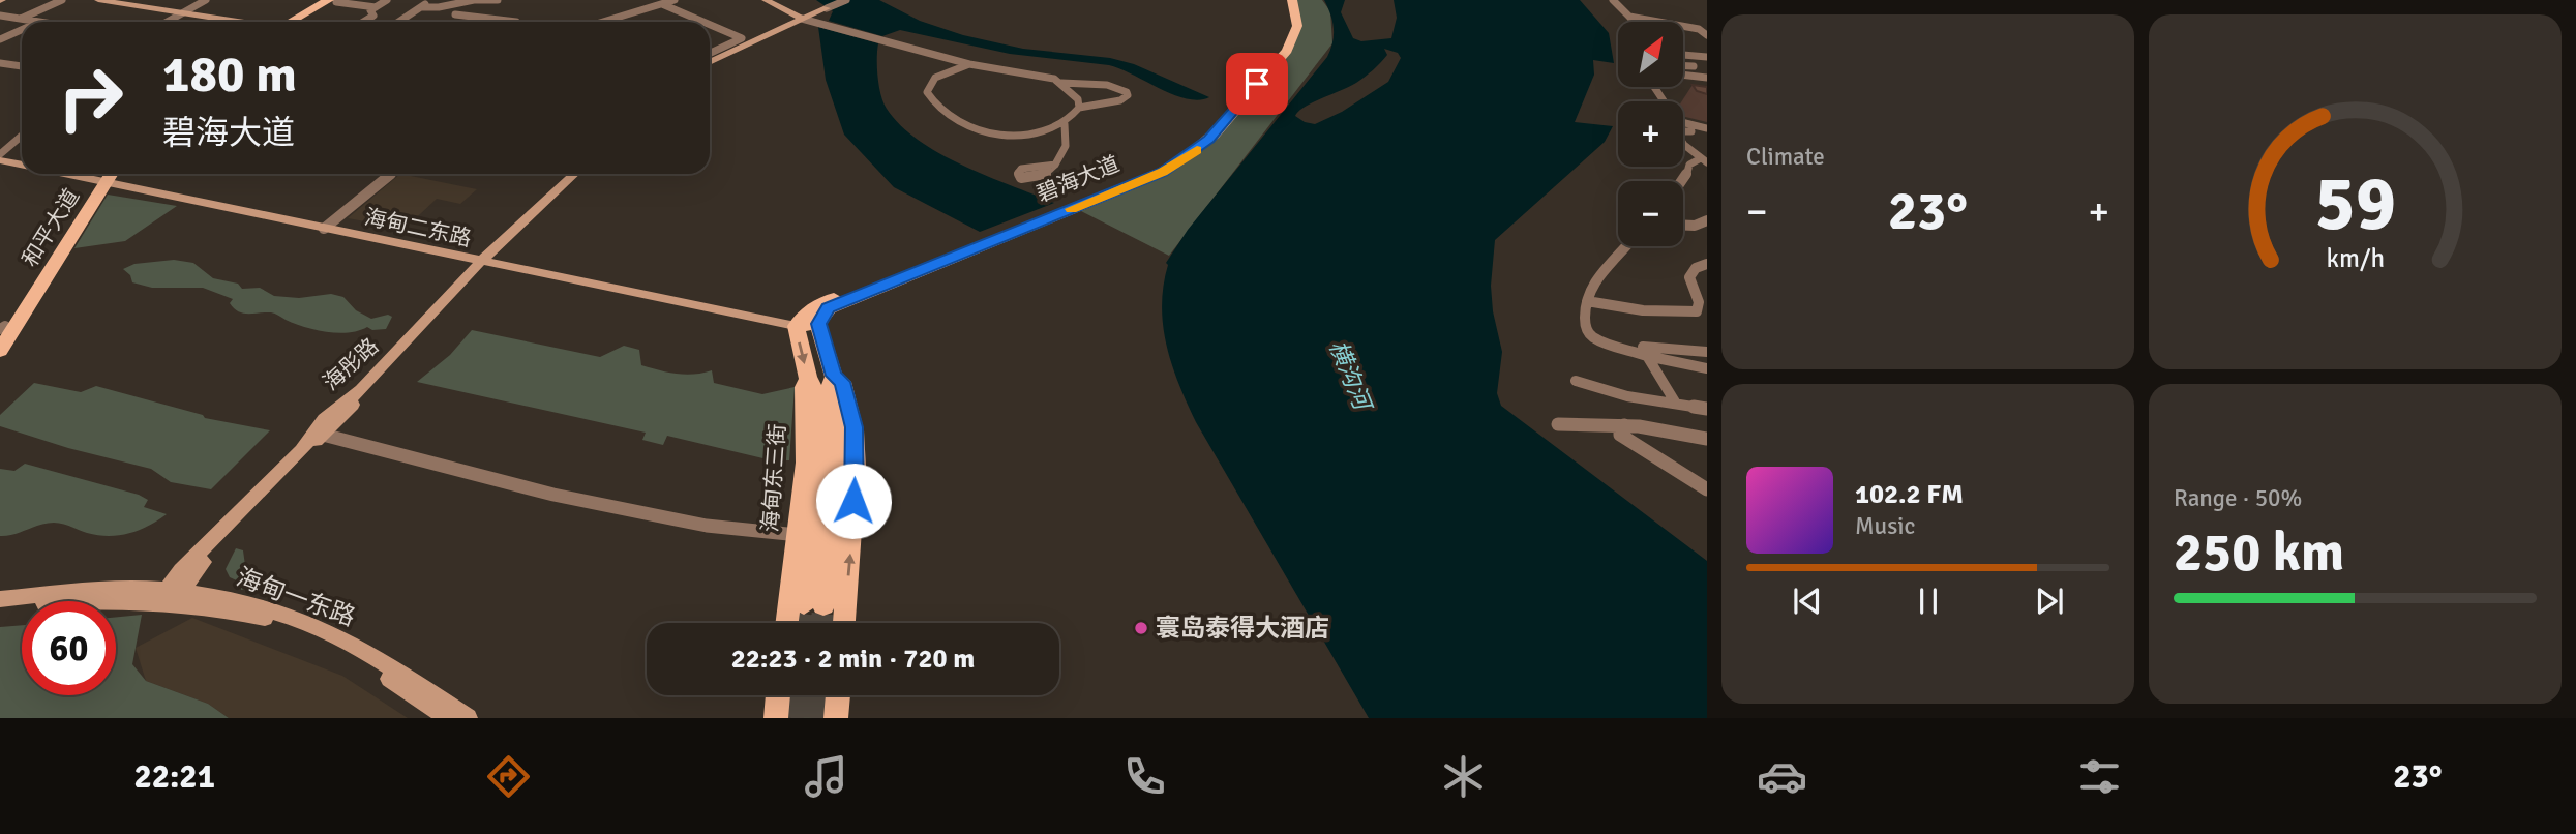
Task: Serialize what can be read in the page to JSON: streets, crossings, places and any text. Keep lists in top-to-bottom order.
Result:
{
  "streets": {
    "main road": [
      "碧海大道",
      "和平大道",
      "海甸二东路",
      "海彤路",
      "海甸东三街",
      "海甸一东路"
    ]
  },
  "crossings": [
    ["碧海大道", "海甸二东路"],
    ["碧海大道", "海甸东三街"],
    ["和平大道", "海甸二东路"],
    ["海甸二东路", "海彤路"],
    ["海甸二东路", "海甸东三街"],
    ["海彤路", "海甸一东路"]
  ],
  "water": ["横沟河"],
  "places": ["寰岛泰得大酒店"],
  "north": "top right",
  "page": {
    "tile": [
      "Climate",
      ["Range · 50%", "250 km"]
    ],
    "map_buttons": ["+", "−"],
    "turn": ["180 m", "碧海大道"],
    "heat": ["−", "23°", "+"],
    "song": ["102.2 FM", "Music"],
    "limit": "60",
    "trip": "22:23 · 2 min · 720 m",
    "tabs": ["22:21", "23°"],
    "gauge": ["59", "km/h"]
  }
}
